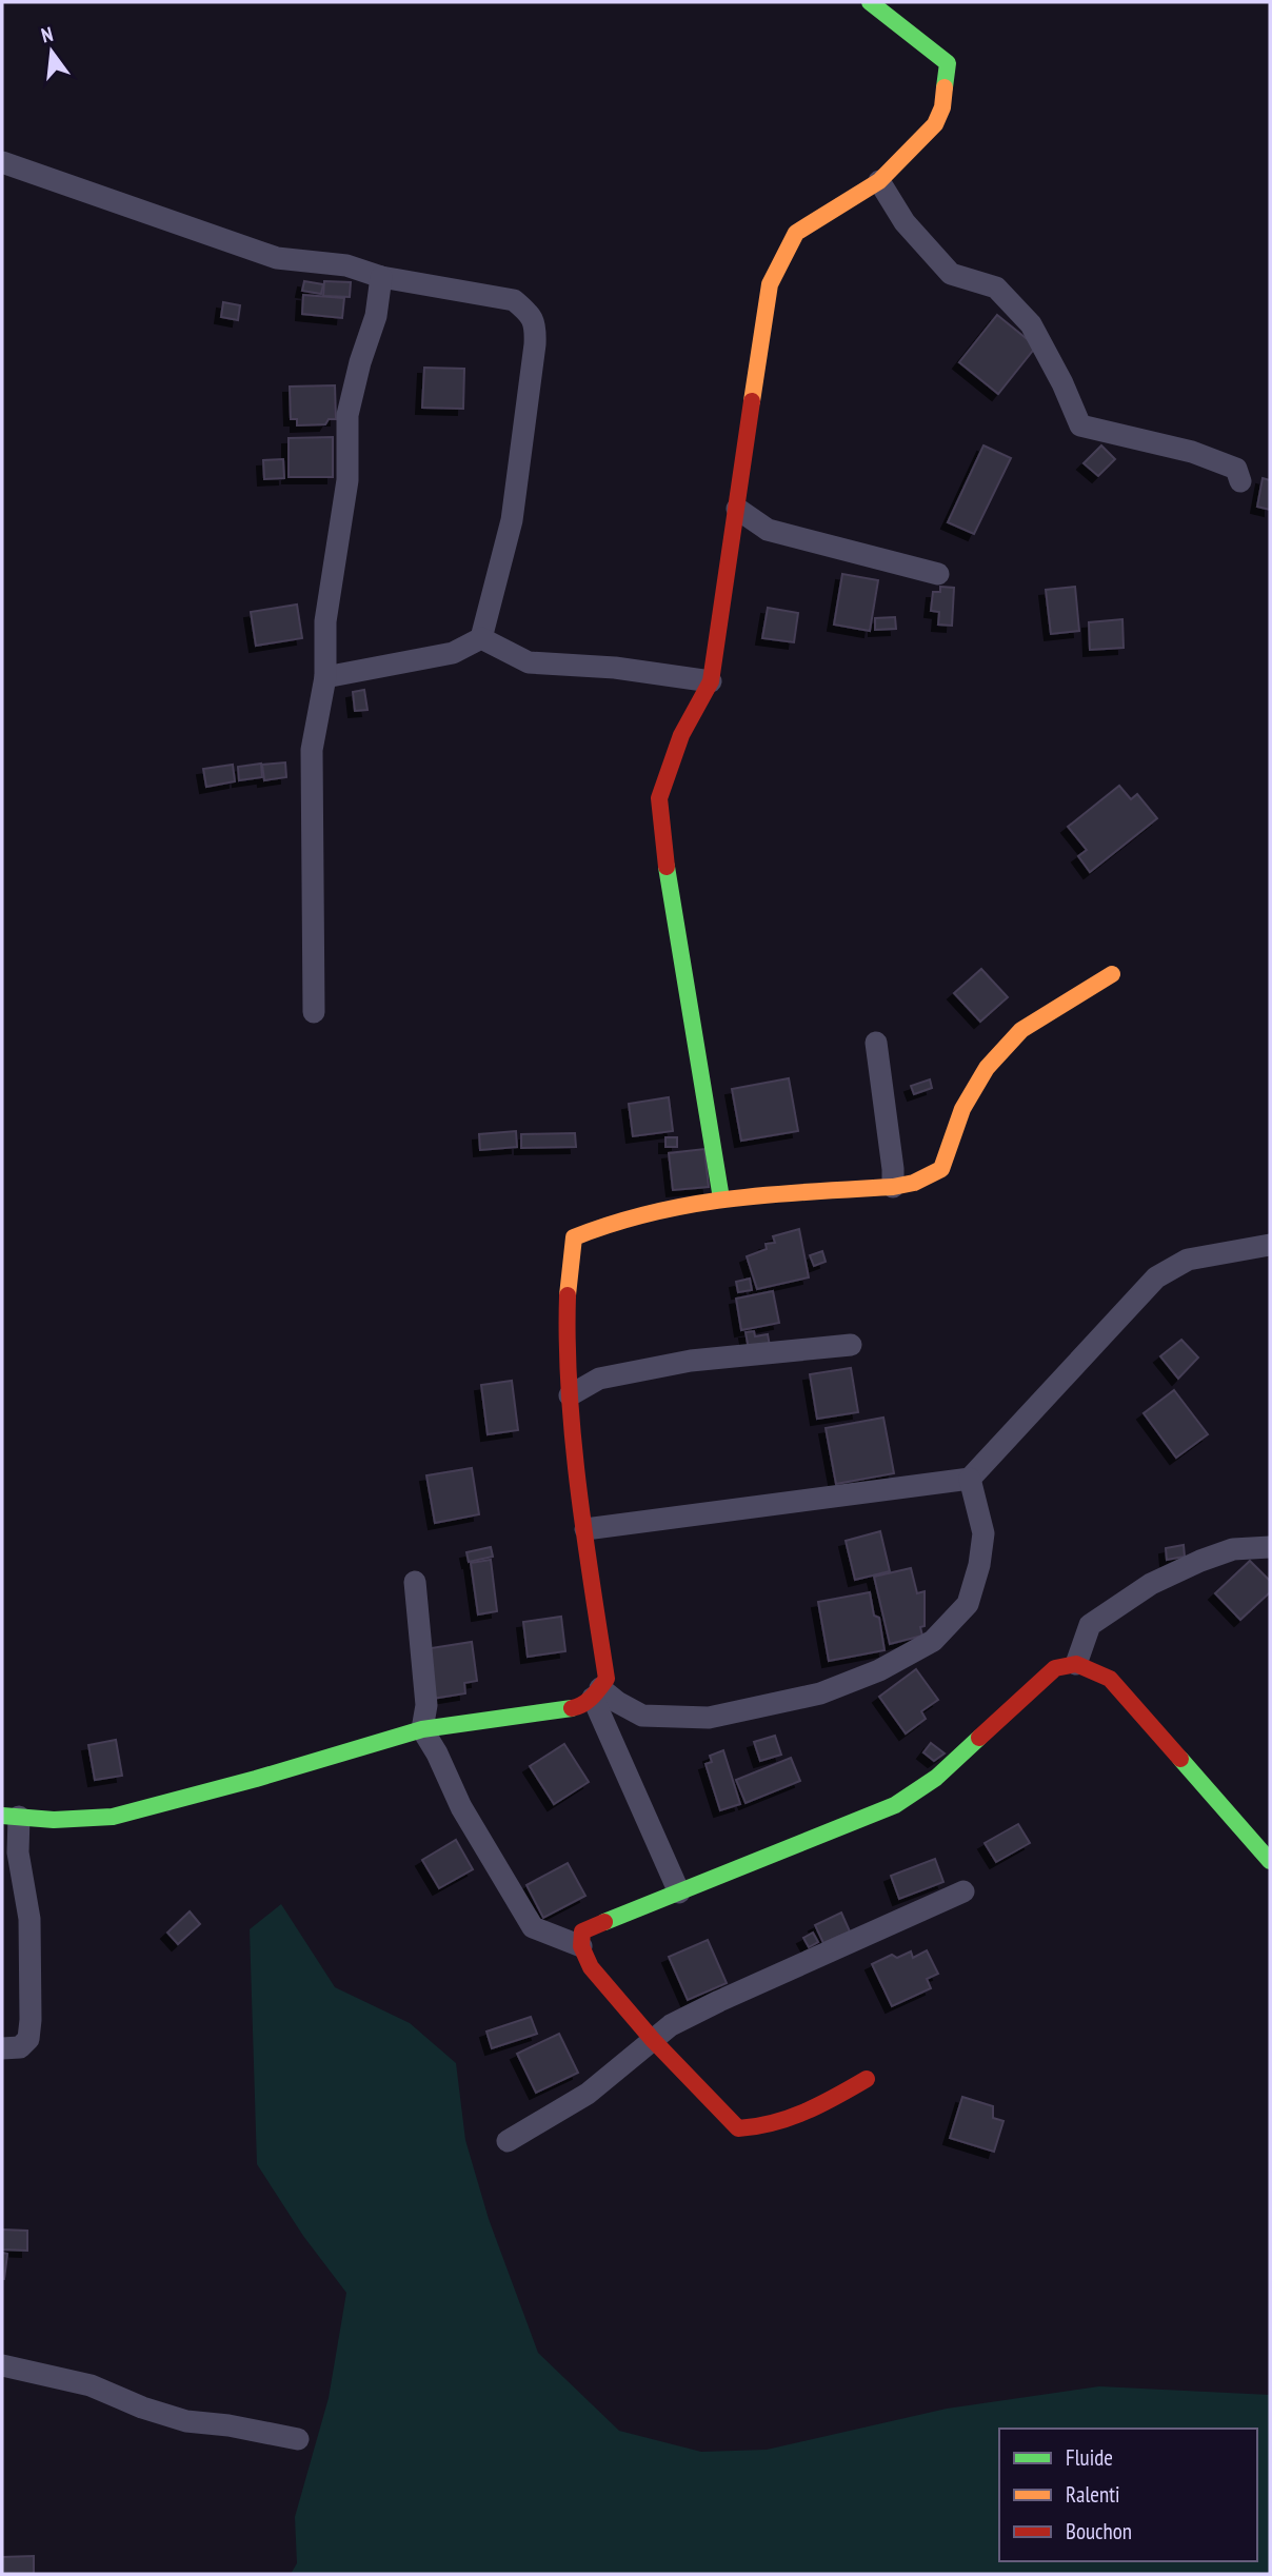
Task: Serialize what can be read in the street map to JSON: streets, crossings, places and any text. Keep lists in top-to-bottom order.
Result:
{
  "legend": ["Fluide", "Ralenti", "Bouchon"],
  "north": "top"
}
